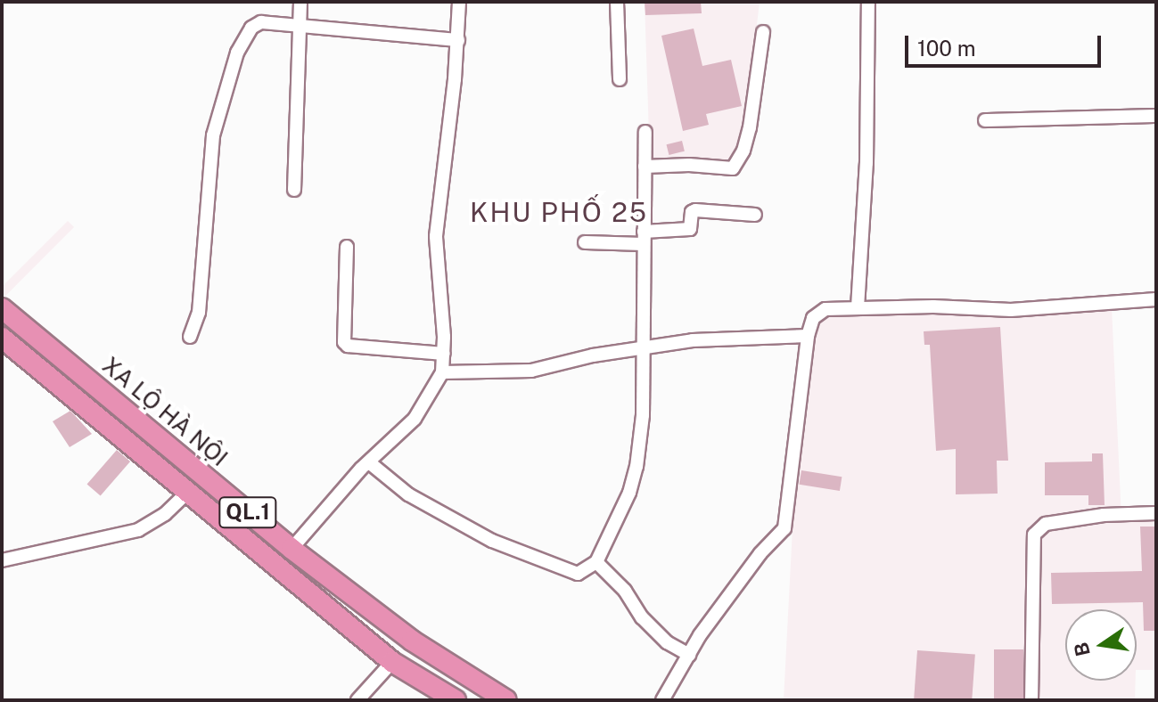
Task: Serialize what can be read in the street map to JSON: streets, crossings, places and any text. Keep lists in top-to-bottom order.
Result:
{
  "streets": {
    "highway": ["XA LỘ HÀ NỘI", "QL.1"]
  },
  "districts": ["KHU PHỐ 25"],
  "scale_bar": "100 m",
  "north": "left"
}
